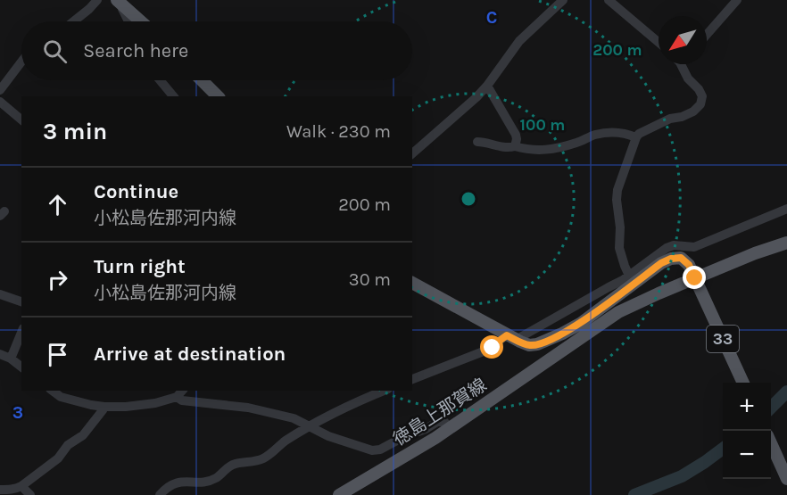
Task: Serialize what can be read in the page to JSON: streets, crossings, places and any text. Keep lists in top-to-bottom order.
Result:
{
  "streets": {
    "main road": ["33", "徳島上那賀線"]
  },
  "crossings": [
    ["33", "徳島上那賀線"]
  ],
  "north": "bottom left",
  "page": {
    "search": "Search here",
    "heading": ["3 min", "Walk · 230 m"],
    "list": [
      ["Continue", "小松島佐那河内線", "200 m"],
      ["Turn right", "小松島佐那河内線", "30 m"],
      "Arrive at destination"
    ],
    "map_buttons": ["+", "−"]
  },
  "grid": {
    "columns": ["C"],
    "rows": ["3"]
  },
  "rings": ["200 m", "100 m"]
}
